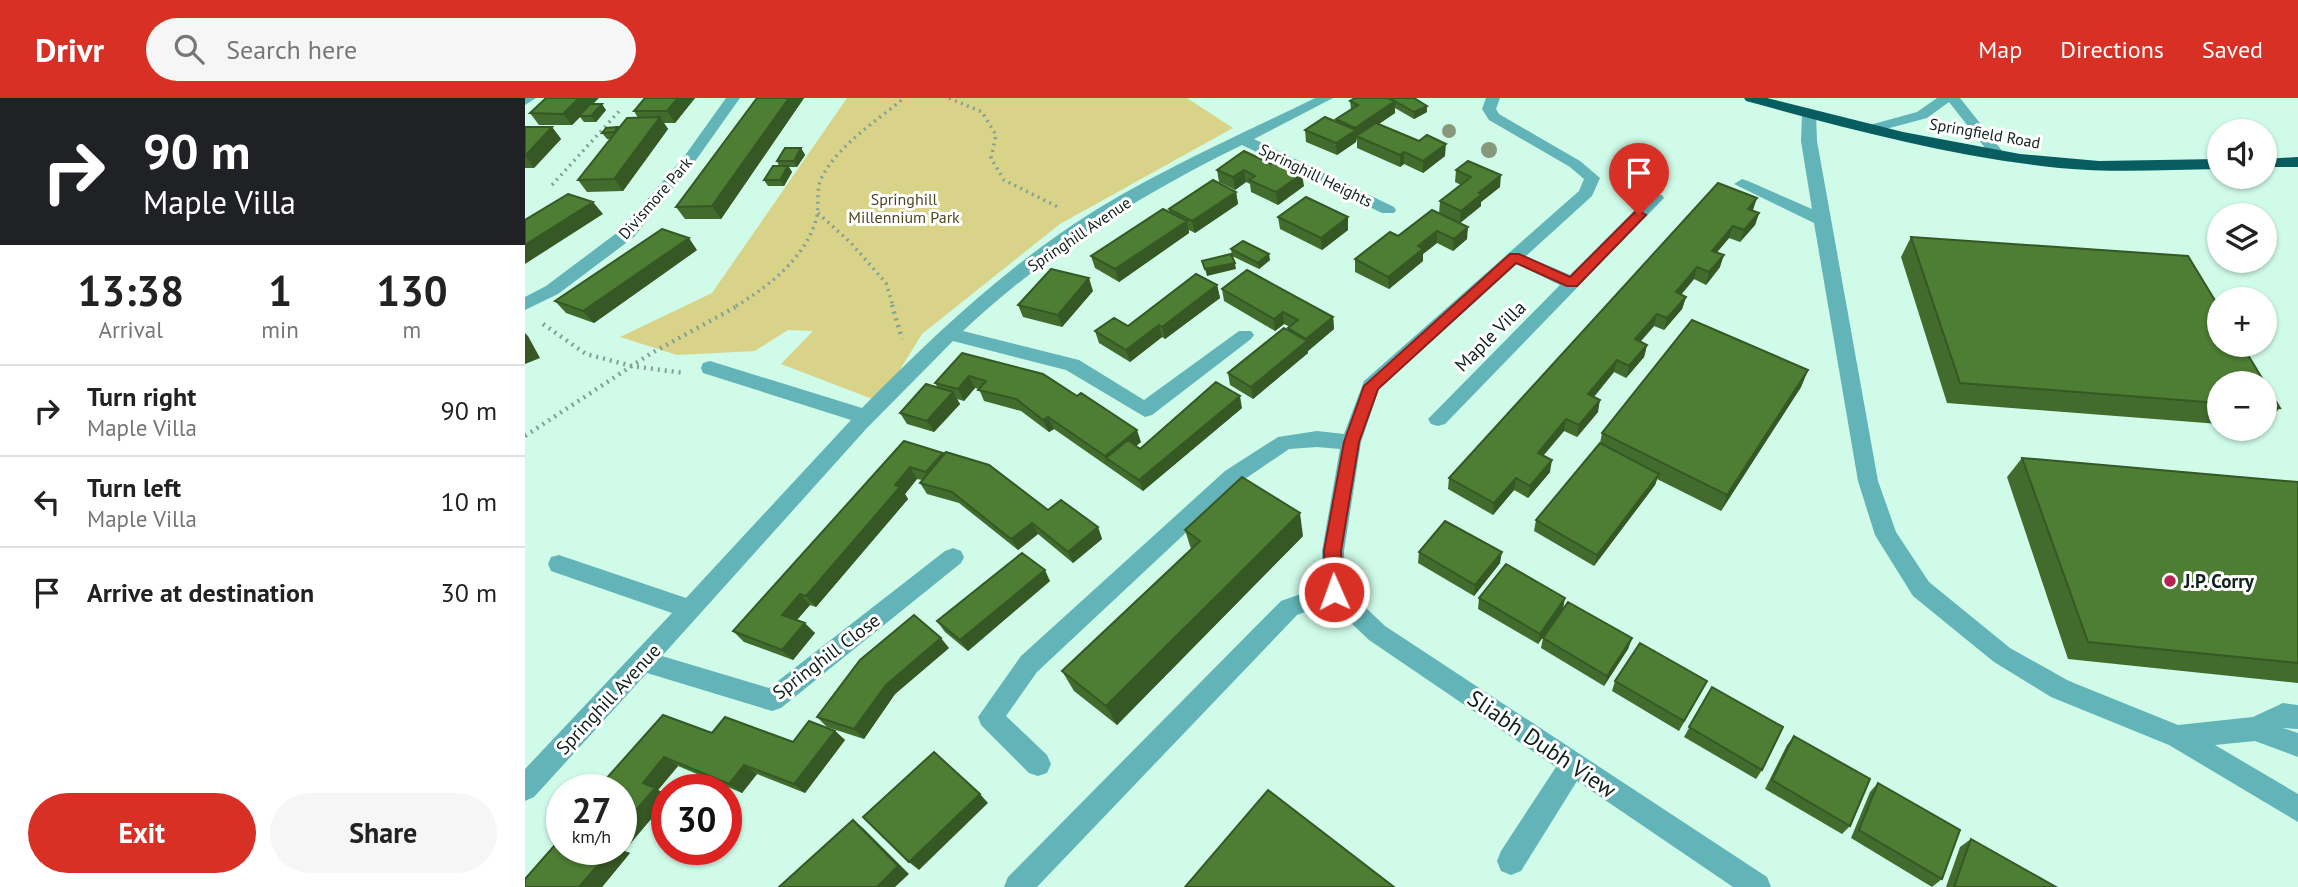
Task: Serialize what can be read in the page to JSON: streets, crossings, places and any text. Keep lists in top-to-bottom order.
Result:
{
  "streets": {
    "highway": ["Springfield Road"],
    "street": [
      "Springhill Heights",
      "Divismore Park",
      "Springhill Avenue",
      "Maple Villa",
      "Springhill Close",
      "Sliabh Dubh View"
    ]
  },
  "crossings": [
    ["Springhill Heights", "Springhill Avenue"],
    ["Springhill Avenue", "Springhill Close"]
  ],
  "parks": ["Springhill Millennium Park"],
  "places": ["J.P. Corry"],
  "page": {
    "header": "Drivr",
    "search": "Search here",
    "nav": ["Map", "Directions", "Saved"],
    "turn": ["90 m", "Maple Villa"],
    "map_buttons": ["+", "−"],
    "eta": [
      "13:38",
      "Arrival",
      "1",
      "min",
      "130",
      "m"
    ],
    "list": [
      {
        "name": "Turn right",
        "note": "Maple Villa",
        "value": "90 m"
      },
      {
        "name": "Turn left",
        "note": "Maple Villa",
        "value": "10 m"
      },
      {
        "name": "Arrive at destination",
        "value": "30 m"
      }
    ],
    "speed": "27 km/h",
    "limit": "30",
    "buttons": ["Exit", "Share"]
  }
}
